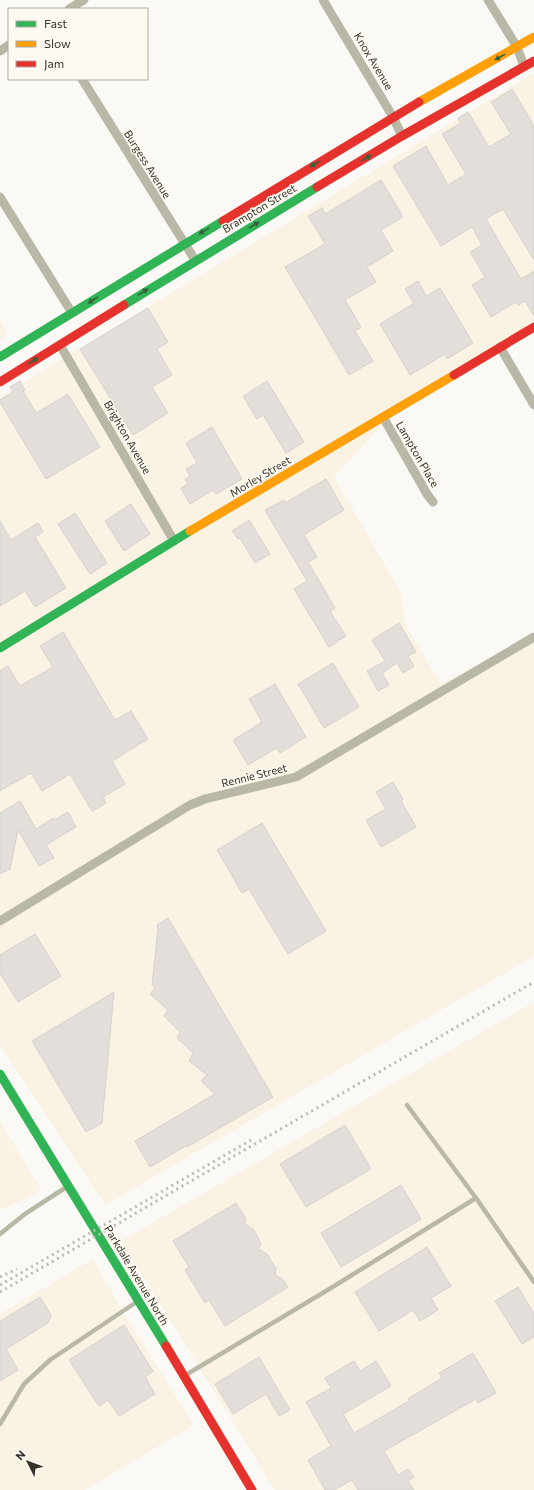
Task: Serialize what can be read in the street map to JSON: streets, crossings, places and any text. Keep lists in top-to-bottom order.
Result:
{
  "streets": {
    "street": [
      "Knox Avenue",
      "Burgess Avenue",
      "Brampton Street",
      "Brighton Avenue",
      "Lampton Place",
      "Morley Street",
      "Rennie Street",
      "Parkdale Avenue North"
    ]
  },
  "crossings": [
    ["Knox Avenue", "Brampton Street"],
    ["Burgess Avenue", "Brampton Street"],
    ["Brampton Street", "Brighton Avenue"],
    ["Brighton Avenue", "Morley Street"],
    ["Lampton Place", "Morley Street"]
  ],
  "legend": ["Fast", "Slow", "Jam"],
  "north": "top left"
}
